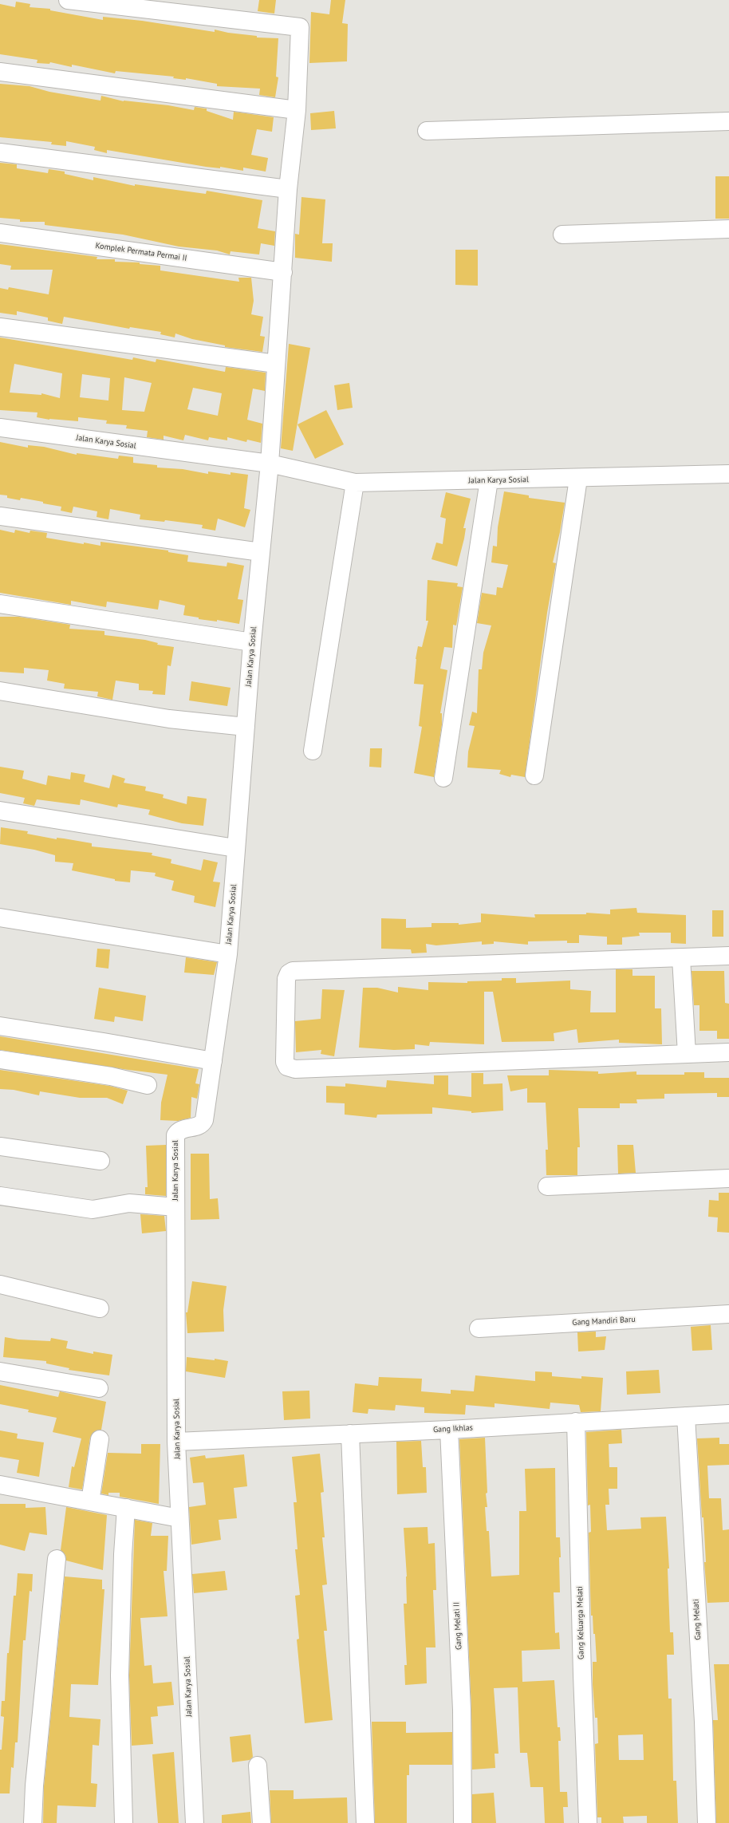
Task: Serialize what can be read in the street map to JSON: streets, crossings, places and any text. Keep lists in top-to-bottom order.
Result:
{
  "streets": {
    "street": [
      "Komplek Permata Permai II",
      "Jalan Karya Sosial",
      "Gang Mandiri Baru",
      "Gang Ikhlas",
      "Gang Melati",
      "Gang Keluarga Melati",
      "Gang Melati II"
    ]
  },
  "crossings": [
    ["Jalan Karya Sosial", "Gang Ikhlas"],
    ["Gang Ikhlas", "Gang Melati"],
    ["Gang Ikhlas", "Gang Keluarga Melati"],
    ["Gang Ikhlas", "Gang Melati II"]
  ]
}
